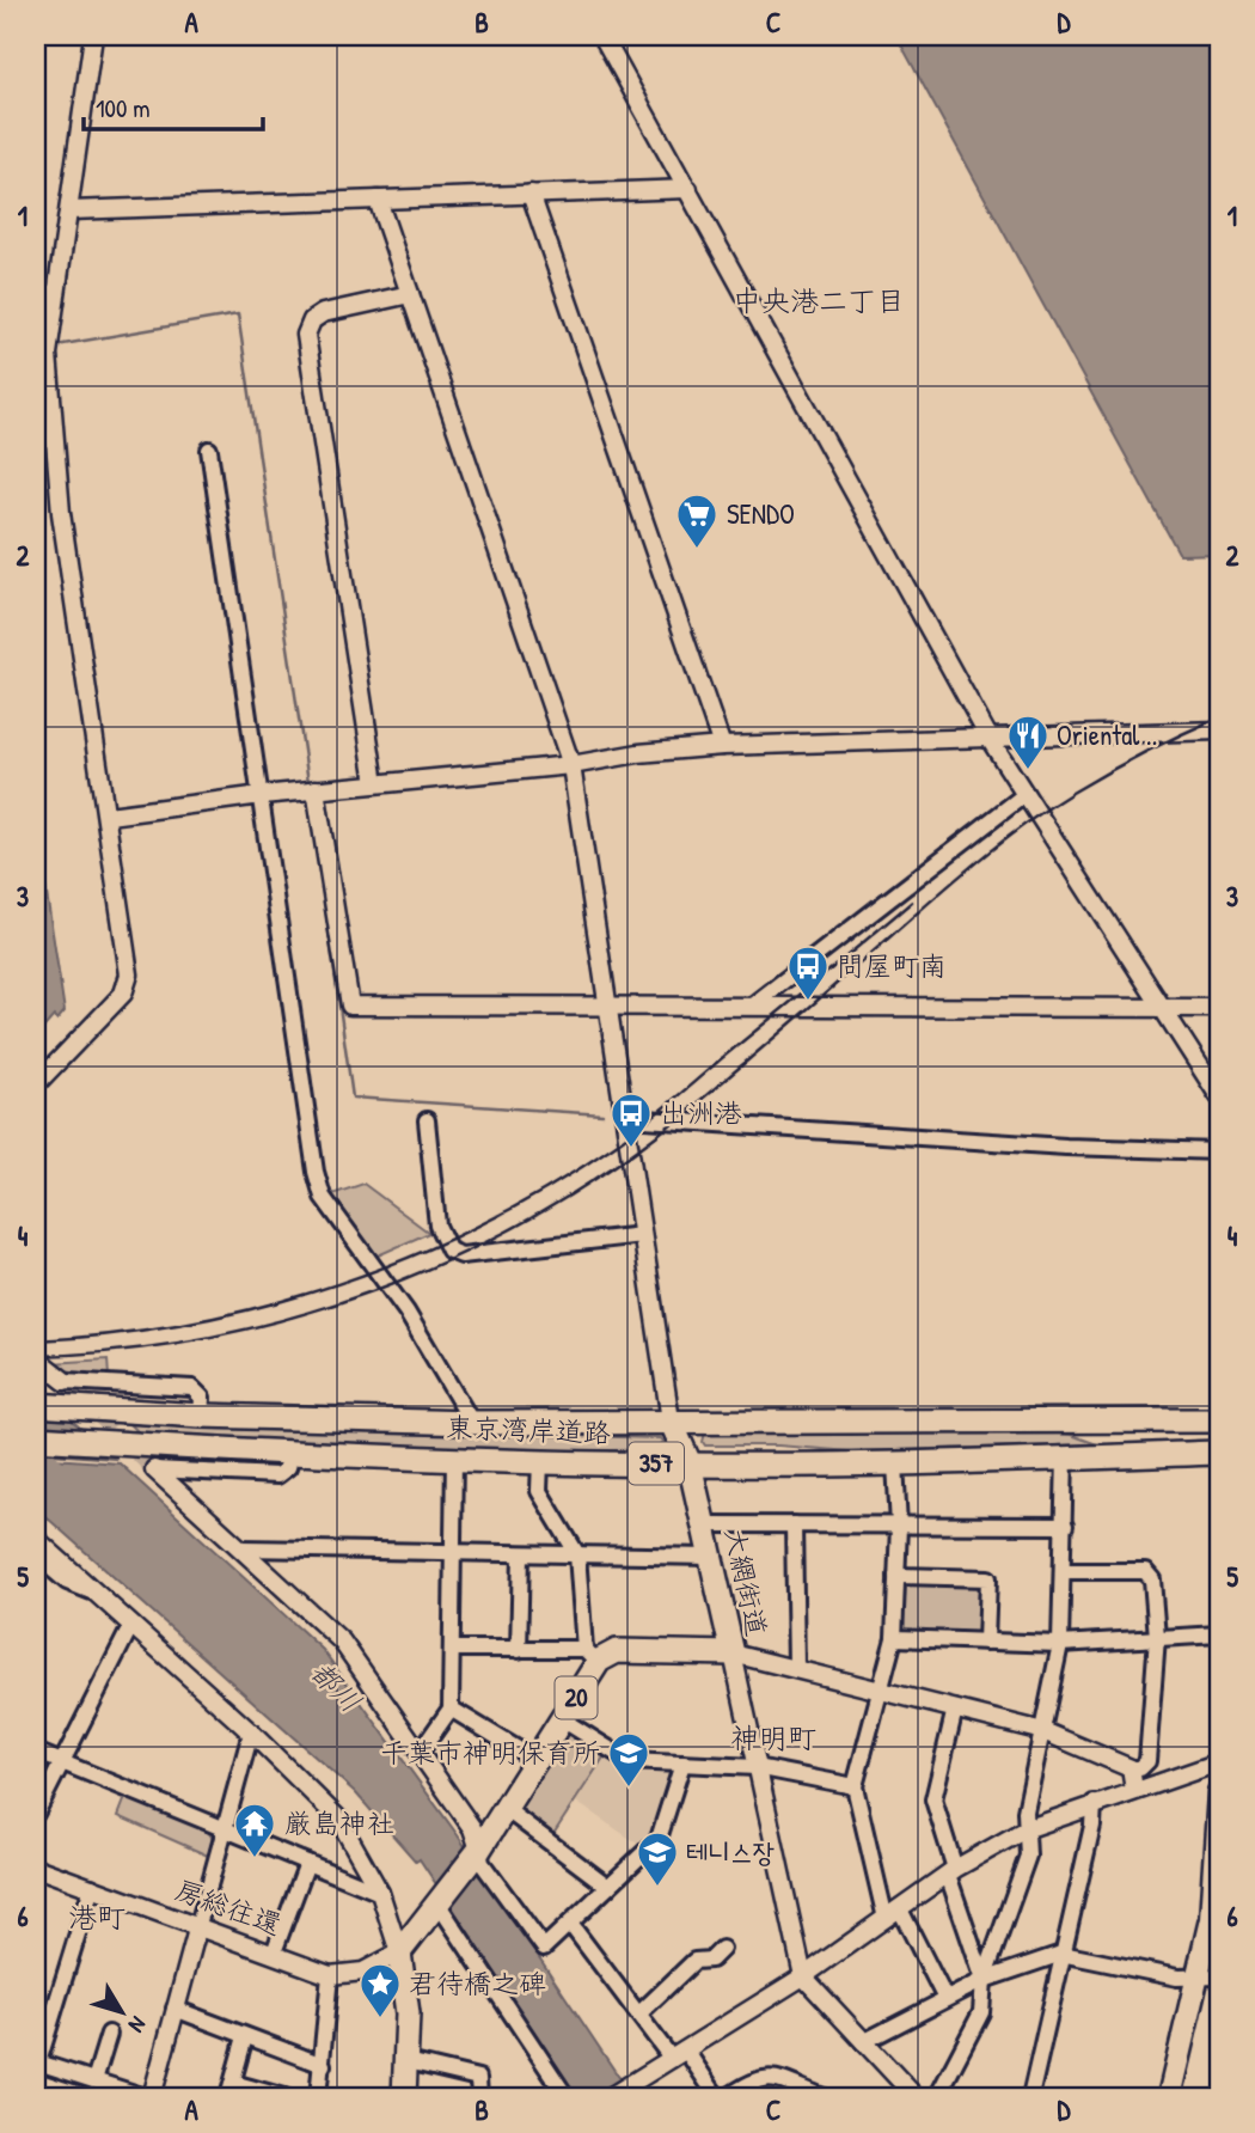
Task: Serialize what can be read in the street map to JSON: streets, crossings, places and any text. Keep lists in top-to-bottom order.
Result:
{
  "streets": {
    "main road": [
      "東京湾岸道路",
      "357",
      "大網街道",
      "20"
    ],
    "street": ["房総往還"]
  },
  "crossings": [
    ["東京湾岸道路", "大網街道"],
    ["大網街道", "20"]
  ],
  "districts": ["中央港二丁目", "神明町", "港町"],
  "water": ["都川"],
  "places": {
    "supermarket": ["SENDO"],
    "restaurant": ["Oriental .."],
    "bus stop": ["問屋町南", "出洲港"],
    "school or university": ["千葉市神明保育所", "테니스장"],
    "temple": ["厳島神社"],
    "place": ["君待橋之碑"]
  },
  "scale_bar": "100 m",
  "north": "bottom right",
  "grid": {
    "columns": [
      "A",
      "B",
      "C",
      "D"
    ],
    "rows": [
      "1",
      "2",
      "3",
      "4",
      "5",
      "6"
    ]
  }
}
